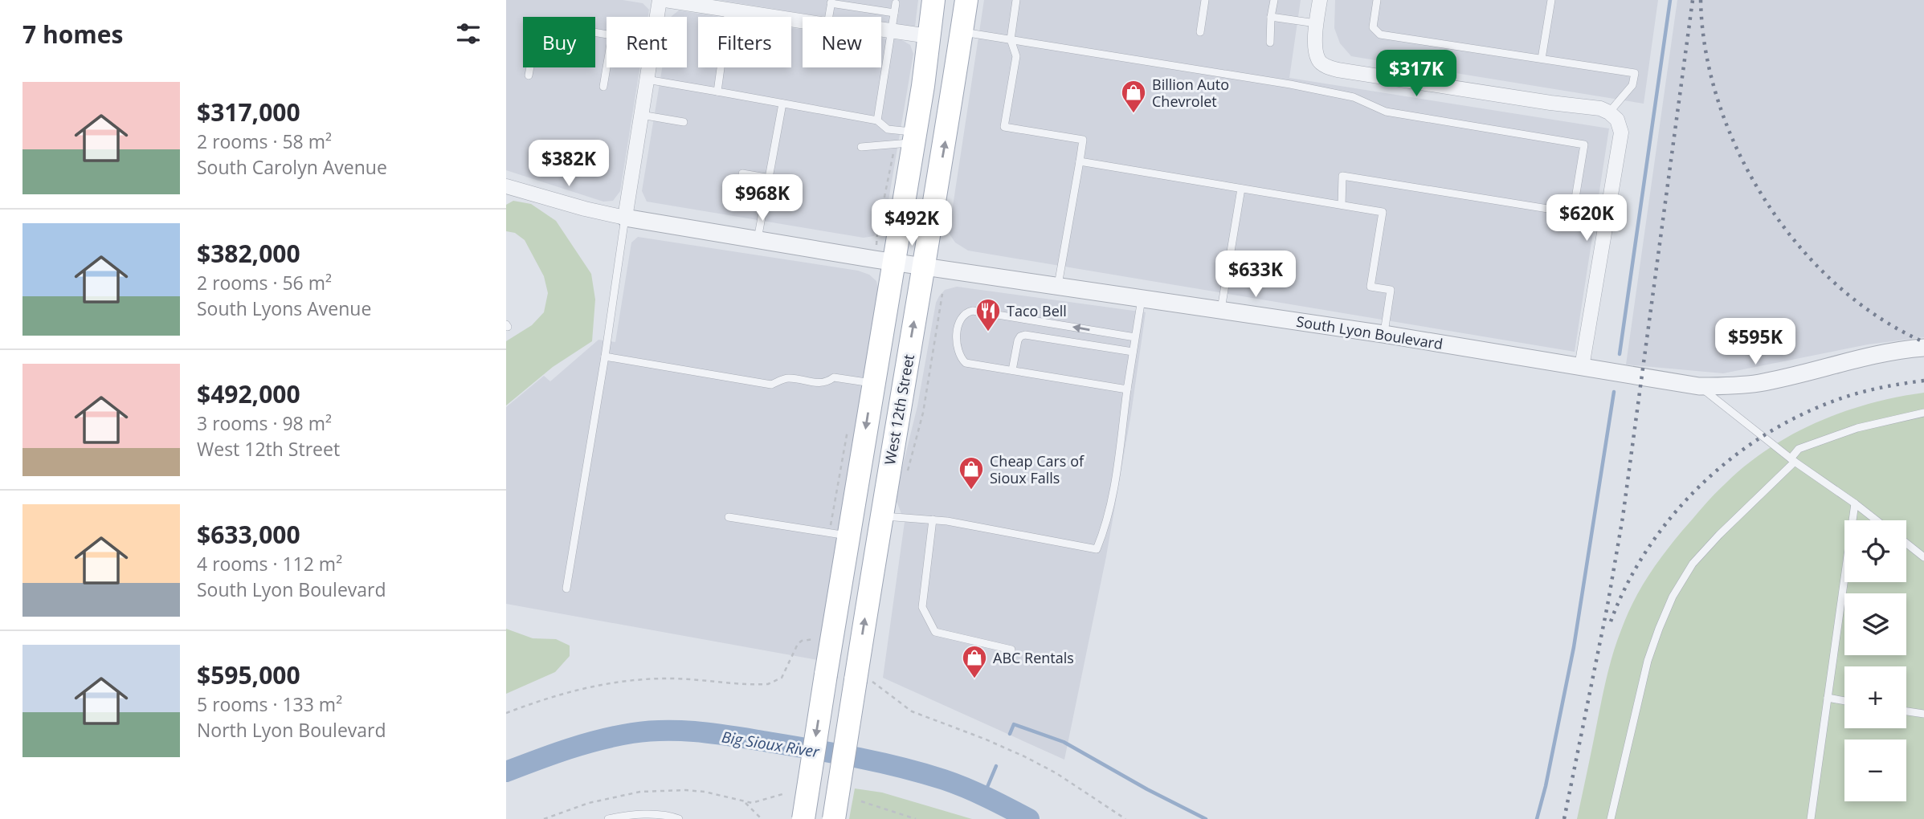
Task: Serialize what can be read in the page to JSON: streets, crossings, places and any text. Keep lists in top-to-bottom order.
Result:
{
  "streets": {
    "main road": ["West 12th Street"],
    "street": ["South Lyon Boulevard"]
  },
  "crossings": [
    ["South Lyon Boulevard", "West 12th Street"]
  ],
  "water": ["Big Sioux River"],
  "places": {
    "shop": ["Billion Auto Chevrolet", "Cheap Cars of Sioux Falls", "ABC Rentals"],
    "restaurant": ["Taco Bell"]
  },
  "page": {
    "heading": "7 homes",
    "chip": [
      "Buy",
      "Rent",
      "Filters",
      "New"
    ],
    "price": [
      "$317K",
      "$382K",
      "$968K",
      "$620K",
      "$492K",
      "$633K",
      "$595K"
    ],
    "list": [
      {
        "name": "$317,000",
        "note": "2 rooms · 58 m² · South Carolyn Avenue"
      },
      {
        "name": "$382,000",
        "note": "2 rooms · 56 m² · South Lyons Avenue"
      },
      {
        "name": "$492,000",
        "note": "3 rooms · 98 m² · West 12th Street"
      },
      {
        "name": "$633,000",
        "note": "4 rooms · 112 m² · South Lyon Boulevard"
      },
      {
        "name": "$595,000",
        "note": "5 rooms · 133 m² · North Lyon Boulevard"
      }
    ],
    "map_buttons": ["+", "−"]
  }
}
